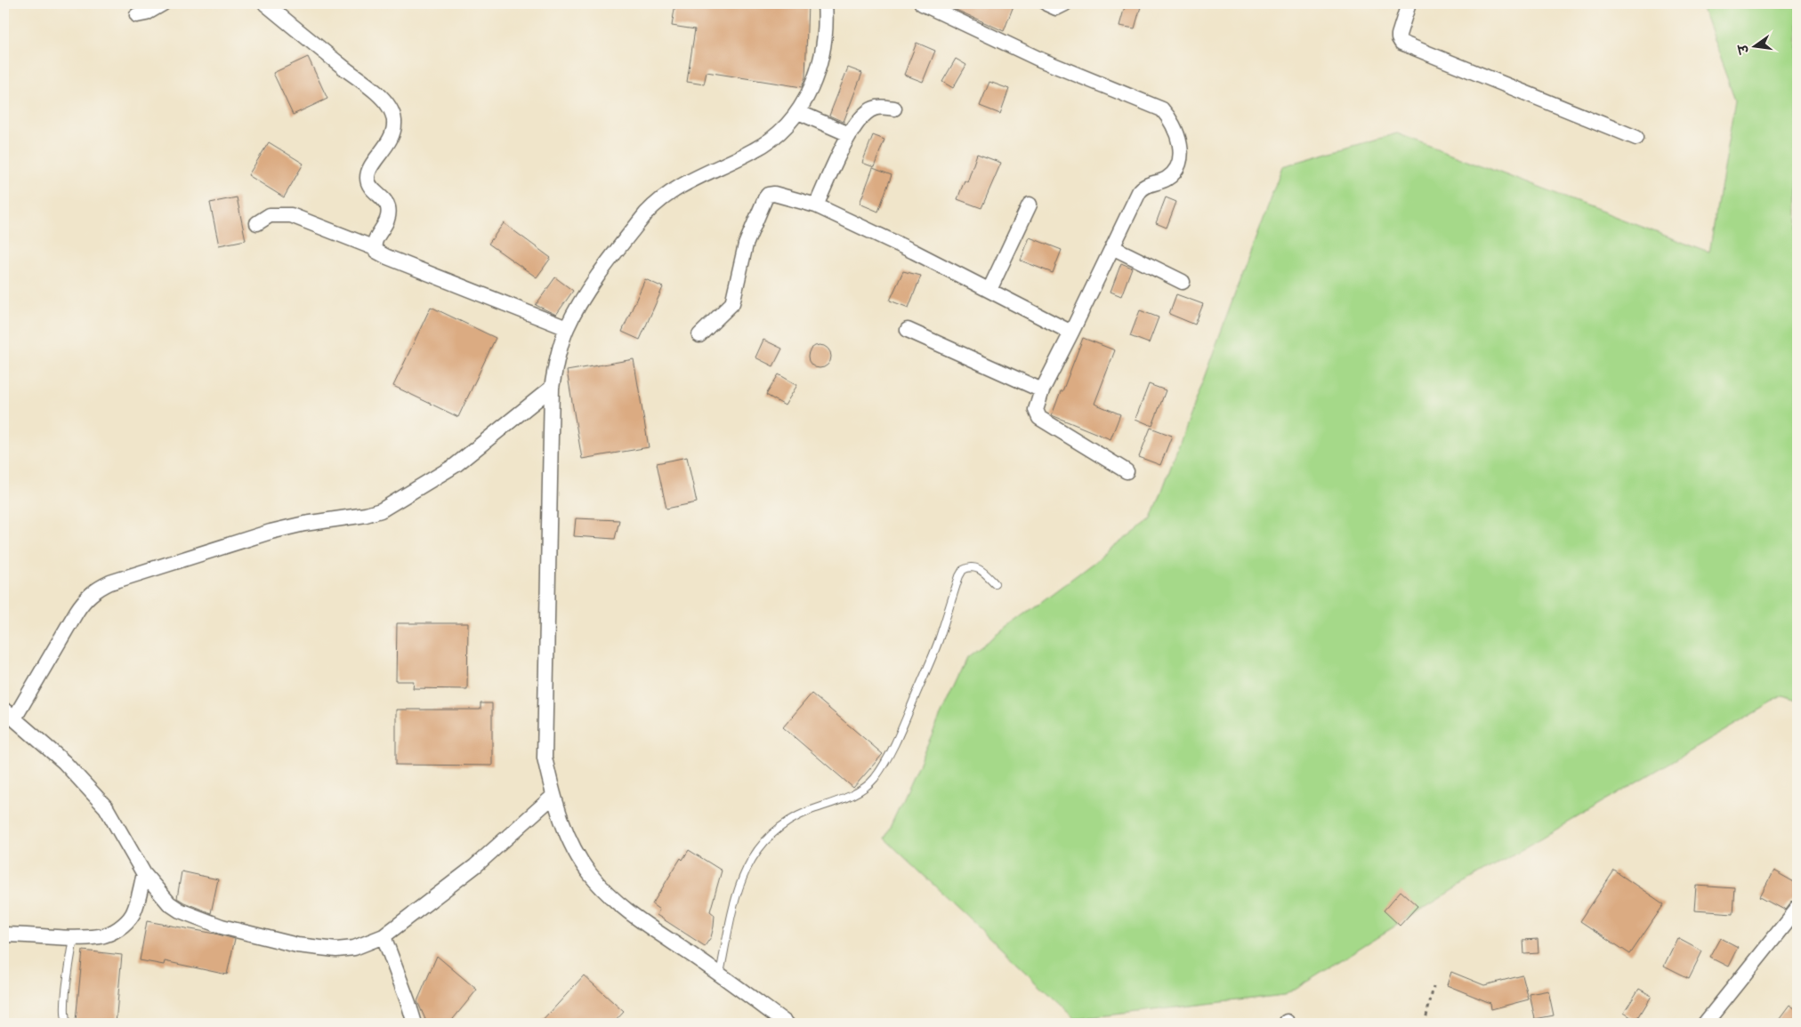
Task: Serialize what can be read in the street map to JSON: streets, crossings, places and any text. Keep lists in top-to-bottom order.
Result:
{
  "north": "left"
}
